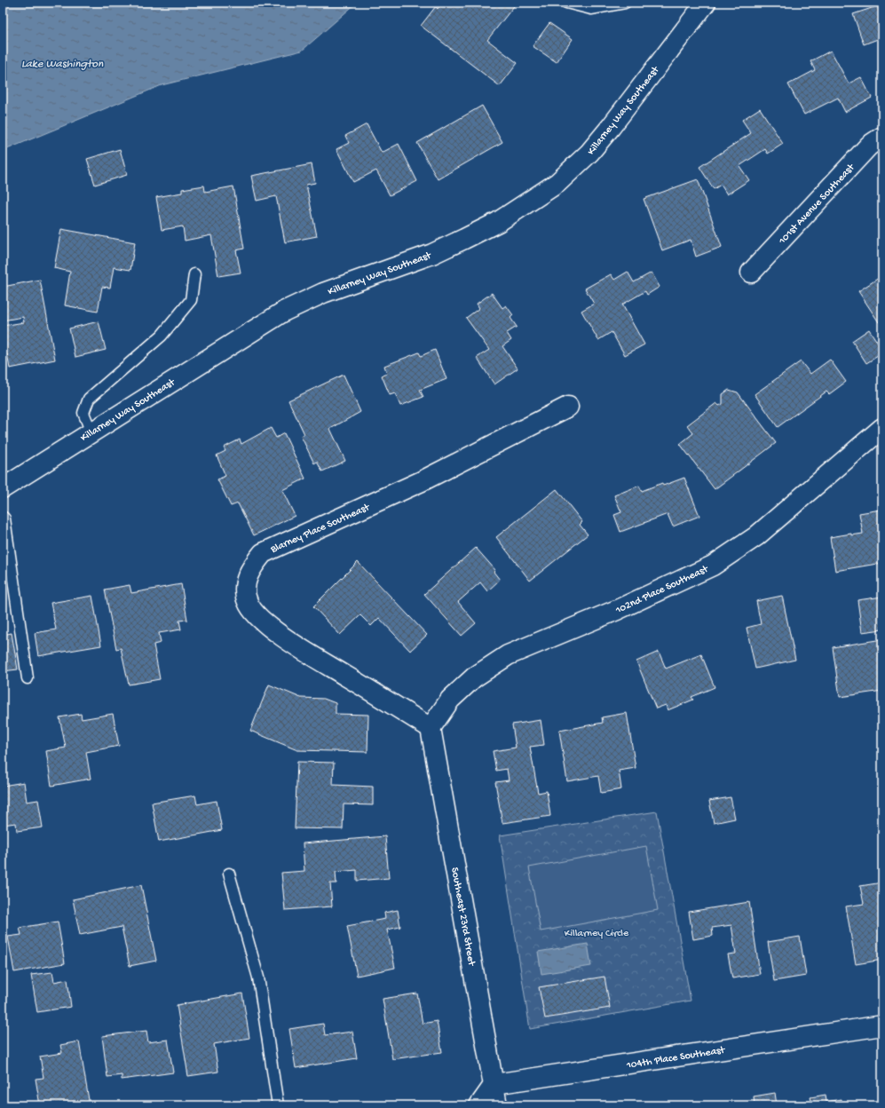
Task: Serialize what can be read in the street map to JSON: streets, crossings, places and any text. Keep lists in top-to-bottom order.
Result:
{
  "streets": {
    "street": [
      "Killarney Way Southeast",
      "101st Avenue Southeast",
      "Blarney Place Southeast",
      "102nd Place Southeast",
      "Southeast 23rd Street",
      "104th Place Southeast"
    ]
  },
  "crossings": [
    ["Blarney Place Southeast", "102nd Place Southeast"],
    ["Blarney Place Southeast", "Southeast 23rd Street"],
    ["102nd Place Southeast", "Southeast 23rd Street"],
    ["Southeast 23rd Street", "104th Place Southeast"]
  ],
  "water": ["Lake Washington"],
  "parks": ["Killarney Circle"]
}
